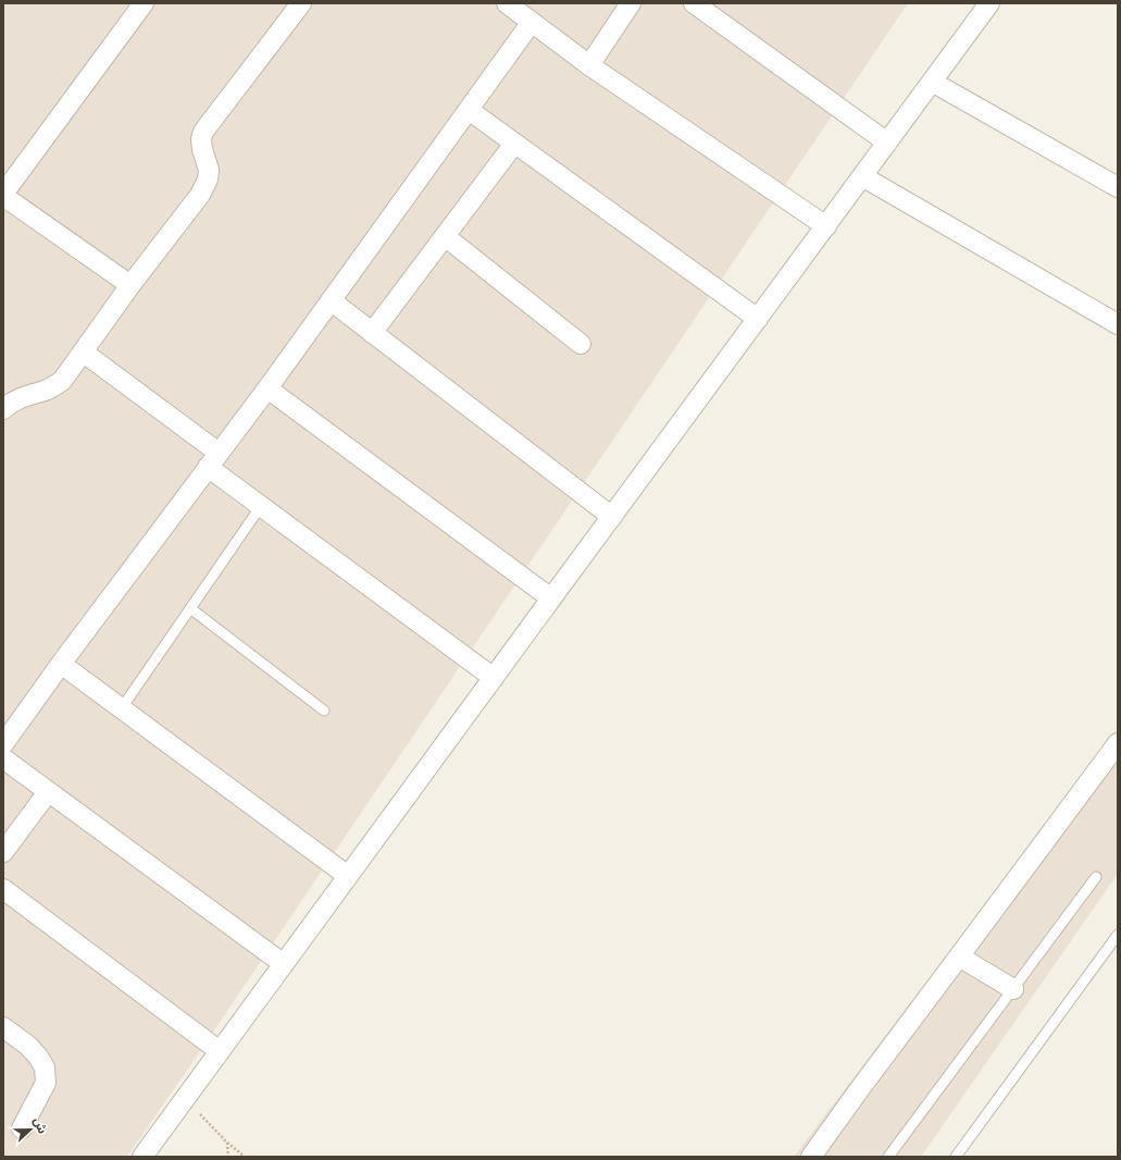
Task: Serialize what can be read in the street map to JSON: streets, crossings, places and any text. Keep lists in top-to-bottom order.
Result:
{
  "north": "right"
}
